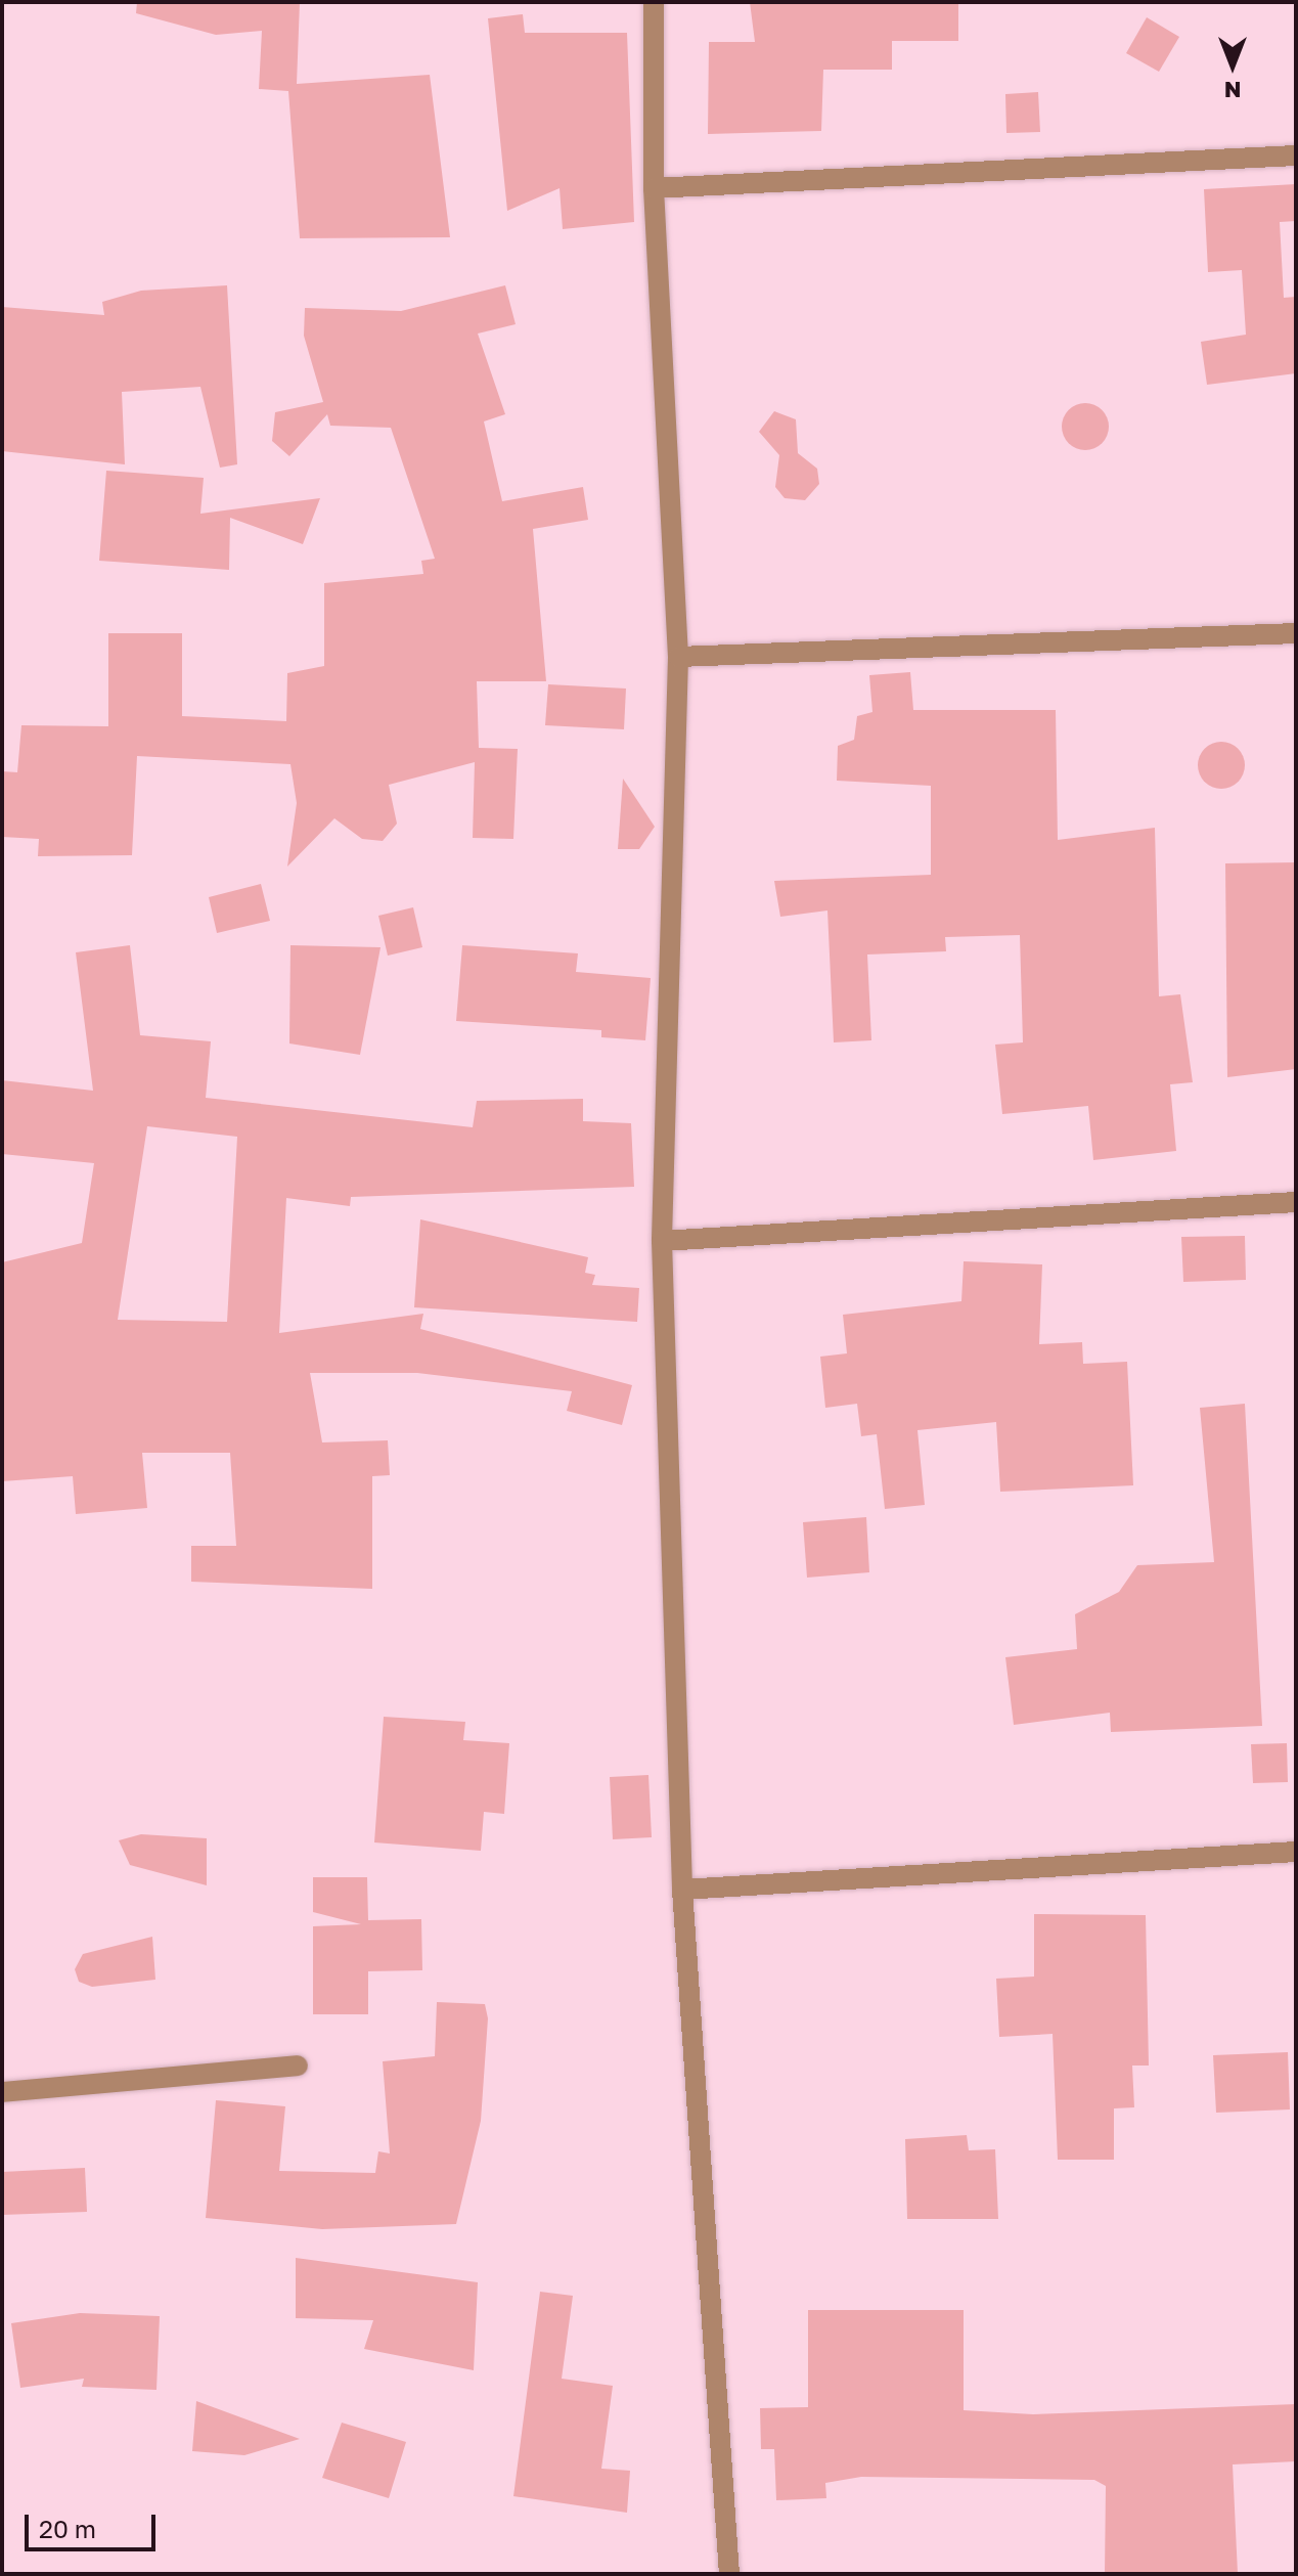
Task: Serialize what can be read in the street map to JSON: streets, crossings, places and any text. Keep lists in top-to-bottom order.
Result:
{
  "scale_bar": "20 m",
  "north": "bottom"
}
